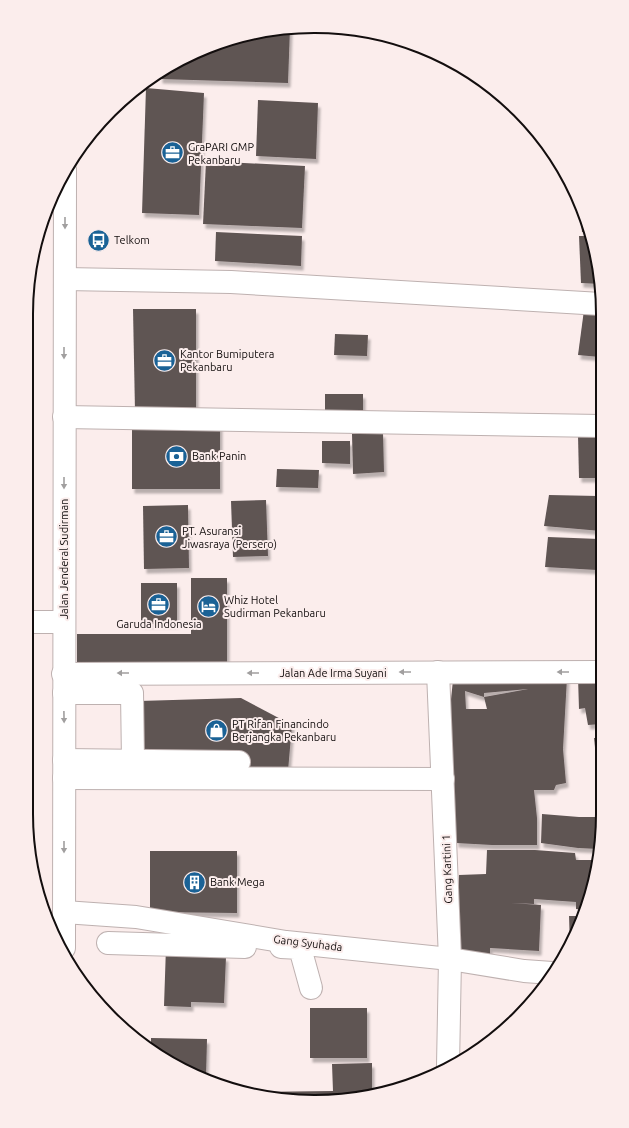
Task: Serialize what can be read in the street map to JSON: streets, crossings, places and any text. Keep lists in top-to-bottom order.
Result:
{
  "streets": {
    "street": [
      "Jalan Jenderal Sudirman",
      "Jalan Ade Irma Suyani",
      "Gang Kartini 1",
      "Gang Syuhada"
    ]
  },
  "crossings": [
    ["Jalan Jenderal Sudirman", "Jalan Ade Irma Suyani"],
    ["Jalan Jenderal Sudirman", "Gang Syuhada"],
    ["Jalan Ade Irma Suyani", "Gang Kartini 1"],
    ["Gang Kartini 1", "Gang Syuhada"]
  ],
  "one_way": ["Jalan Jenderal Sudirman"],
  "places": {
    "office": [
      "GraPARI GMP Pekanbaru",
      "Kantor Bumiputera Pekanbaru",
      "PT. Asuransi Jiwasraya (Persero)",
      "Garuda Indonesia"
    ],
    "bus stop": ["Telkom"],
    "bank": ["Bank Panin"],
    "hotel": ["Whiz Hotel Sudirman Pekanbaru"],
    "shop": ["PT Rifan Financindo Berjangka Pekanbaru"],
    "building": ["Bank Mega"]
  }
}
